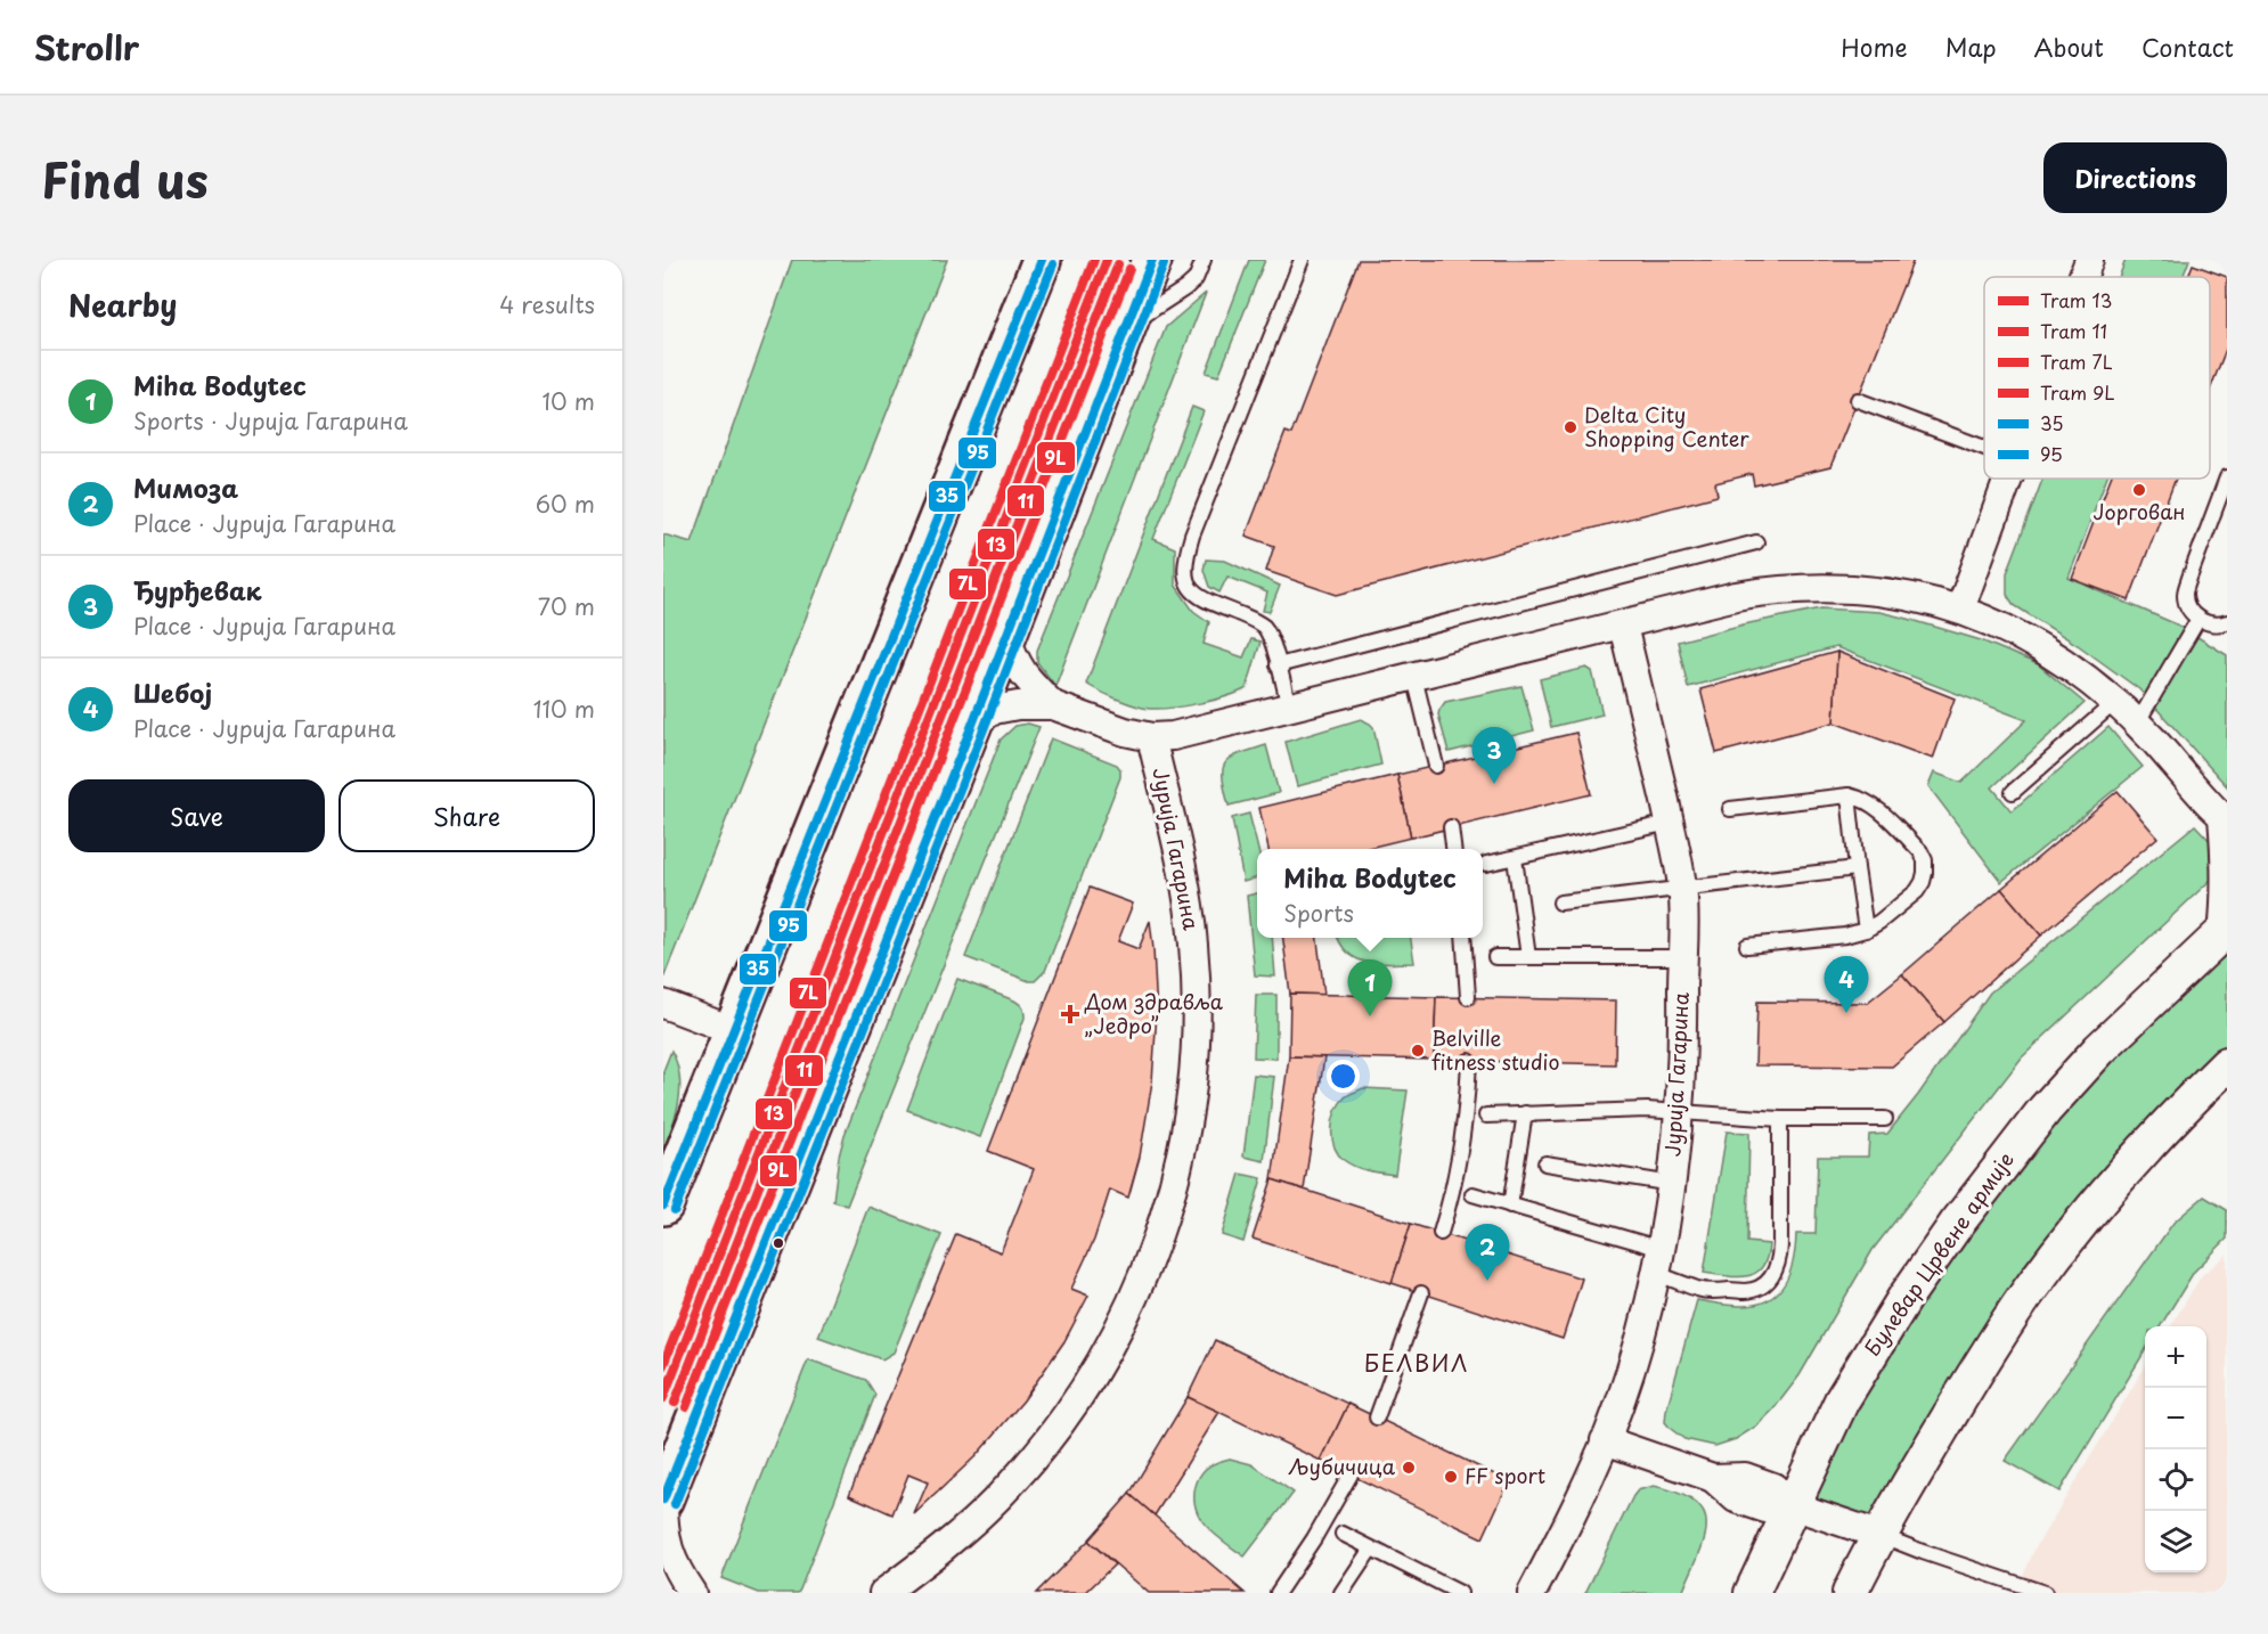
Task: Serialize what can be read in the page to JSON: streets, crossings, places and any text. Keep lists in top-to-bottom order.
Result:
{
  "streets": {
    "street": ["Јурија Гагарина", "Булевар Црвене армије"]
  },
  "crossings": [
    ["Јурија Гагарина", "Булевар Црвене армије"]
  ],
  "districts": ["БЕЛВИЛ"],
  "places": {
    "other": [
      "Delta City Shopping Center",
      "Јоргован",
      "Belville fitness studio",
      "Љубичица",
      "FF sport"
    ],
    "health": ["Дом здравља „Једро”"]
  },
  "lines": [
    "tram line 13",
    "tram line 7L",
    "transit line 35",
    "tram line 11",
    "transit line 95",
    "tram line 9L"
  ],
  "legend": [
    "Tram 13",
    "Tram 11",
    "Tram 7L",
    "Tram 9L",
    "35",
    "95"
  ],
  "page": {
    "header": "Strollr",
    "nav": [
      "Home",
      "Map",
      "About",
      "Contact"
    ],
    "title": "Find us",
    "buttons": [
      "Directions",
      ["Save", "Share"]
    ],
    "heading": ["Nearby", "4 results"],
    "list": [
      {
        "mark": "1",
        "name": "Miha Bodytec",
        "note": "Sports · Јурија Гагарина",
        "value": "10 m"
      },
      {
        "mark": "2",
        "name": "Мимоза",
        "note": "Place · Јурија Гагарина",
        "value": "60 m"
      },
      {
        "mark": "3",
        "name": "Ђурђевак",
        "note": "Place · Јурија Гагарина",
        "value": "70 m"
      },
      {
        "mark": "4",
        "name": "Шебој",
        "note": "Place · Јурија Гагарина",
        "value": "110 m"
      }
    ],
    "pins": [
      "3",
      "4",
      "1",
      "2"
    ],
    "popup": ["Miha Bodytec", "Sports"],
    "map_buttons": ["+", "−"]
  }
}
